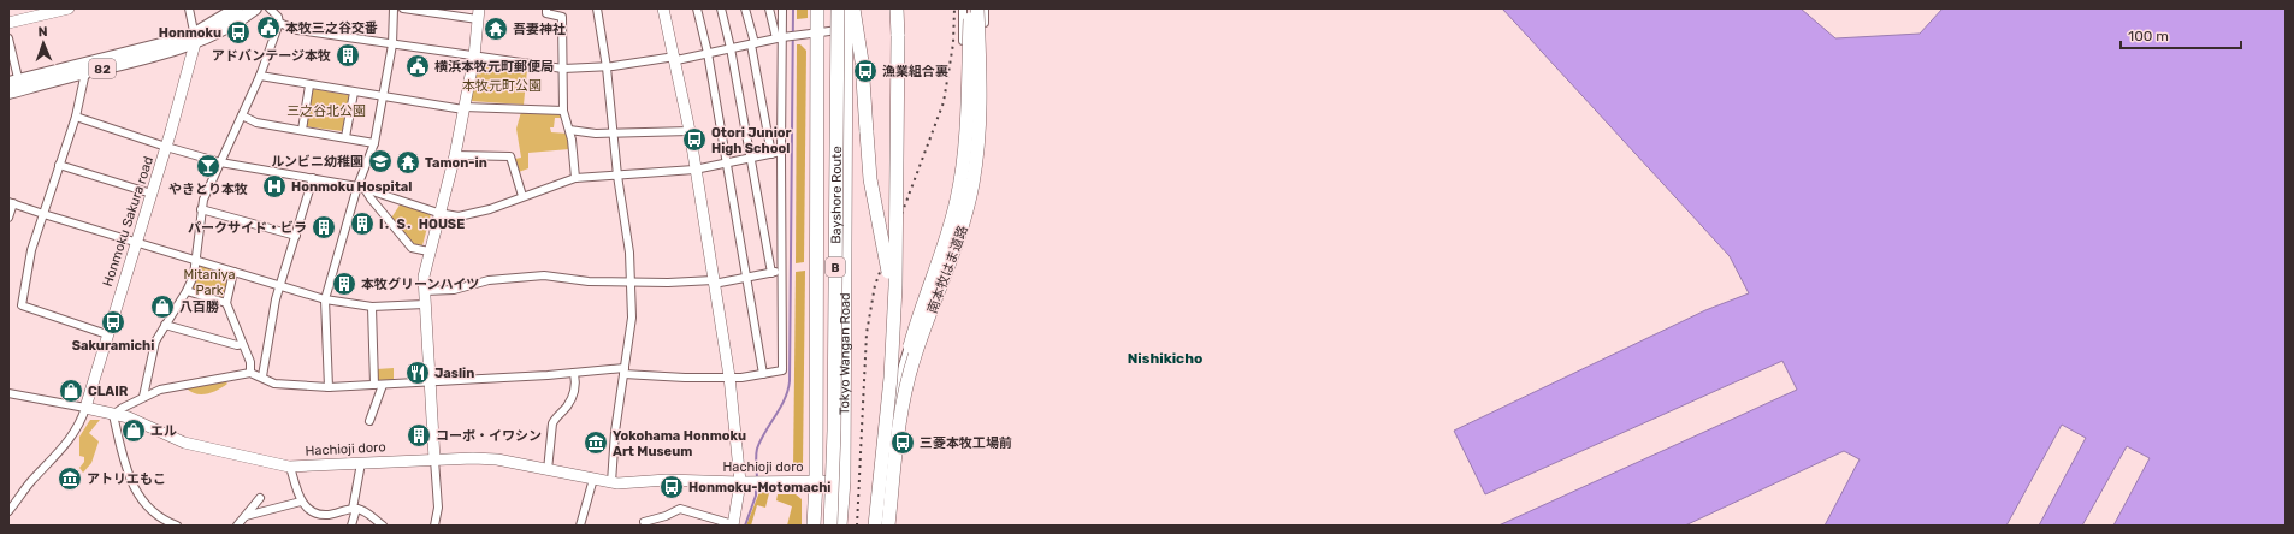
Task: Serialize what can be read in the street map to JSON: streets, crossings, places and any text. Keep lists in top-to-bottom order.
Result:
{
  "streets": {
    "highway": [
      "Bayshore Route",
      "B",
      "南本牧はま道路",
      "Tokyo Wangan Road"
    ],
    "main road": ["82"],
    "street": ["Honmoku Sakura road", "Hachioji doro"]
  },
  "crossings": [
    ["82", "Honmoku Sakura road"],
    ["Honmoku Sakura road", "Hachioji doro"],
    ["Tokyo Wangan Road", "Hachioji doro"]
  ],
  "districts": ["Nishikicho"],
  "parks": ["本牧元町公園", "三之谷北公園", "Mitaniya Park"],
  "places": {
    "public building": ["本牧三之谷交番", "横浜本牧元町郵便局"],
    "temple": ["吾妻神社", "Tamon-in"],
    "bus stop": [
      "Honmoku",
      "漁業組合裏",
      "Otori Junior High School",
      "Sakuramichi",
      "三菱本牧工場前",
      "Honmoku-Motomachi"
    ],
    "building": [
      "アドバンテージ本牧",
      "I．S．HOUSE",
      "パークサイド・ビラ",
      "本牧グリーンハイツ",
      "コーポ・イワシン"
    ],
    "school or university": ["ルンビニ幼稚園"],
    "bar": ["やきとり本牧"],
    "hospital": ["Honmoku Hospital"],
    "shop": ["八百勝", "CLAIR", "エル"],
    "restaurant": ["Jaslin"],
    "museum": ["Yokohama Honmoku Art Museum", "アトリエもこ"]
  },
  "scale_bar": "100 m",
  "north": "top"
}
